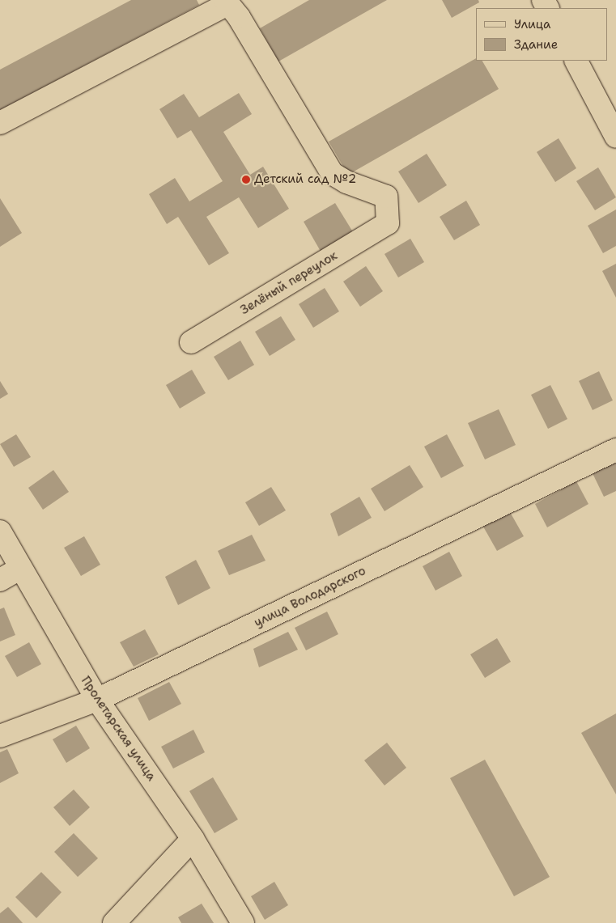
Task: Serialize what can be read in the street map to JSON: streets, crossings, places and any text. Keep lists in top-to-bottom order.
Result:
{
  "streets": {
    "street": ["Зелёный переулок", "улица Володарского", "Пролетарская улица"]
  },
  "crossings": [
    ["улица Володарского", "Пролетарская улица"]
  ],
  "places": ["Детский сад №2"],
  "legend": ["Улица", "Здание"]
}
